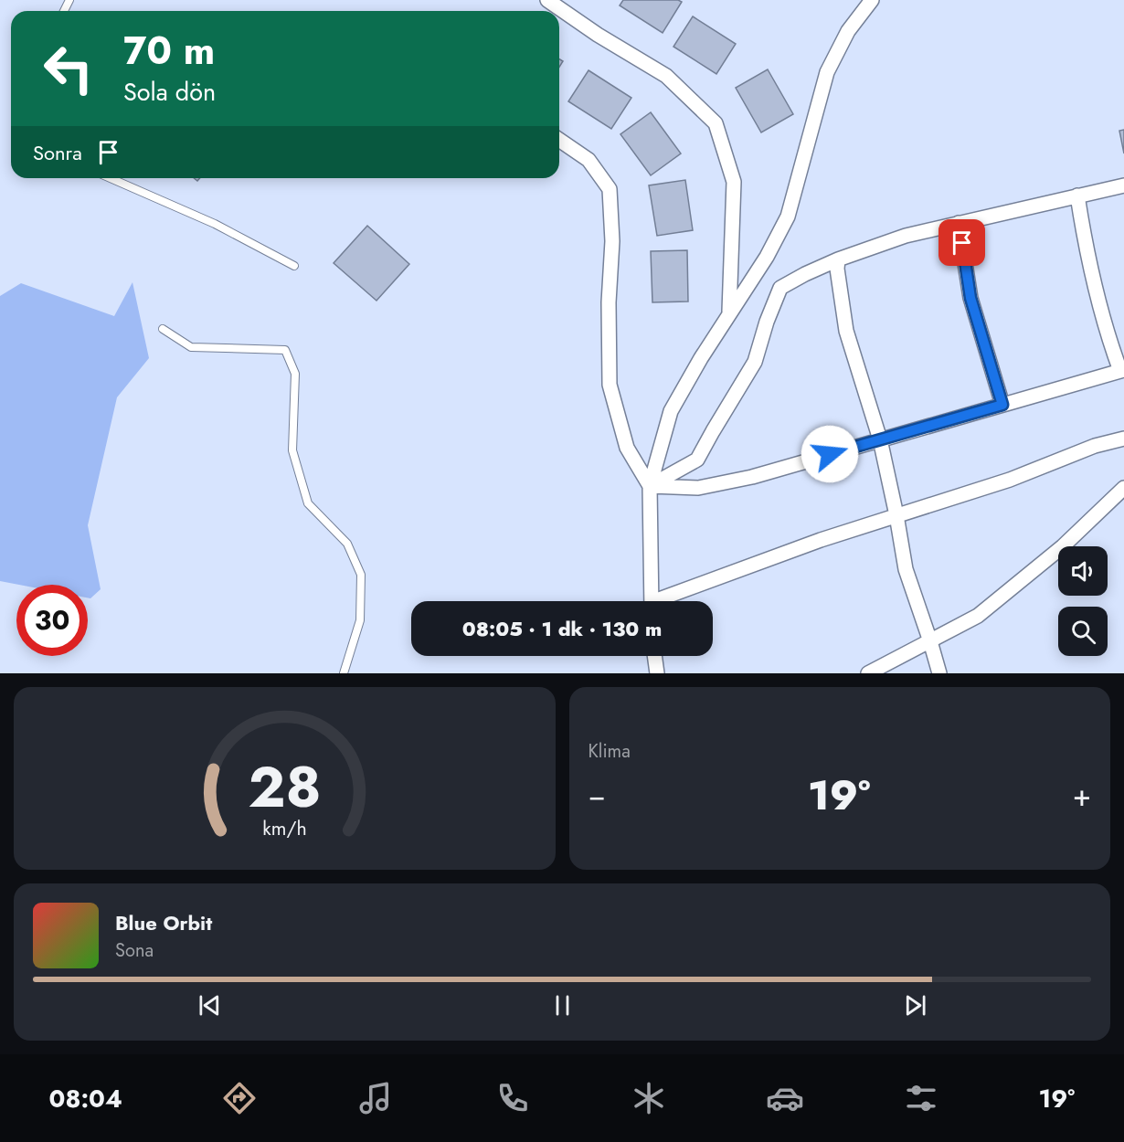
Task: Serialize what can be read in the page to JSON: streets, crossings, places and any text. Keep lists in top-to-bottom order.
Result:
{
  "page": {
    "turn": ["70 m", "Sola dön"],
    "then": "Sonra",
    "limit": "30",
    "trip": "08:05 · 1 dk · 130 m",
    "tile": "Klima",
    "heat": ["−", "19°", "+"],
    "song": ["Blue Orbit", "Sona"],
    "tabs": ["08:04", "19°"],
    "gauge": ["28", "km/h"]
  }
}
